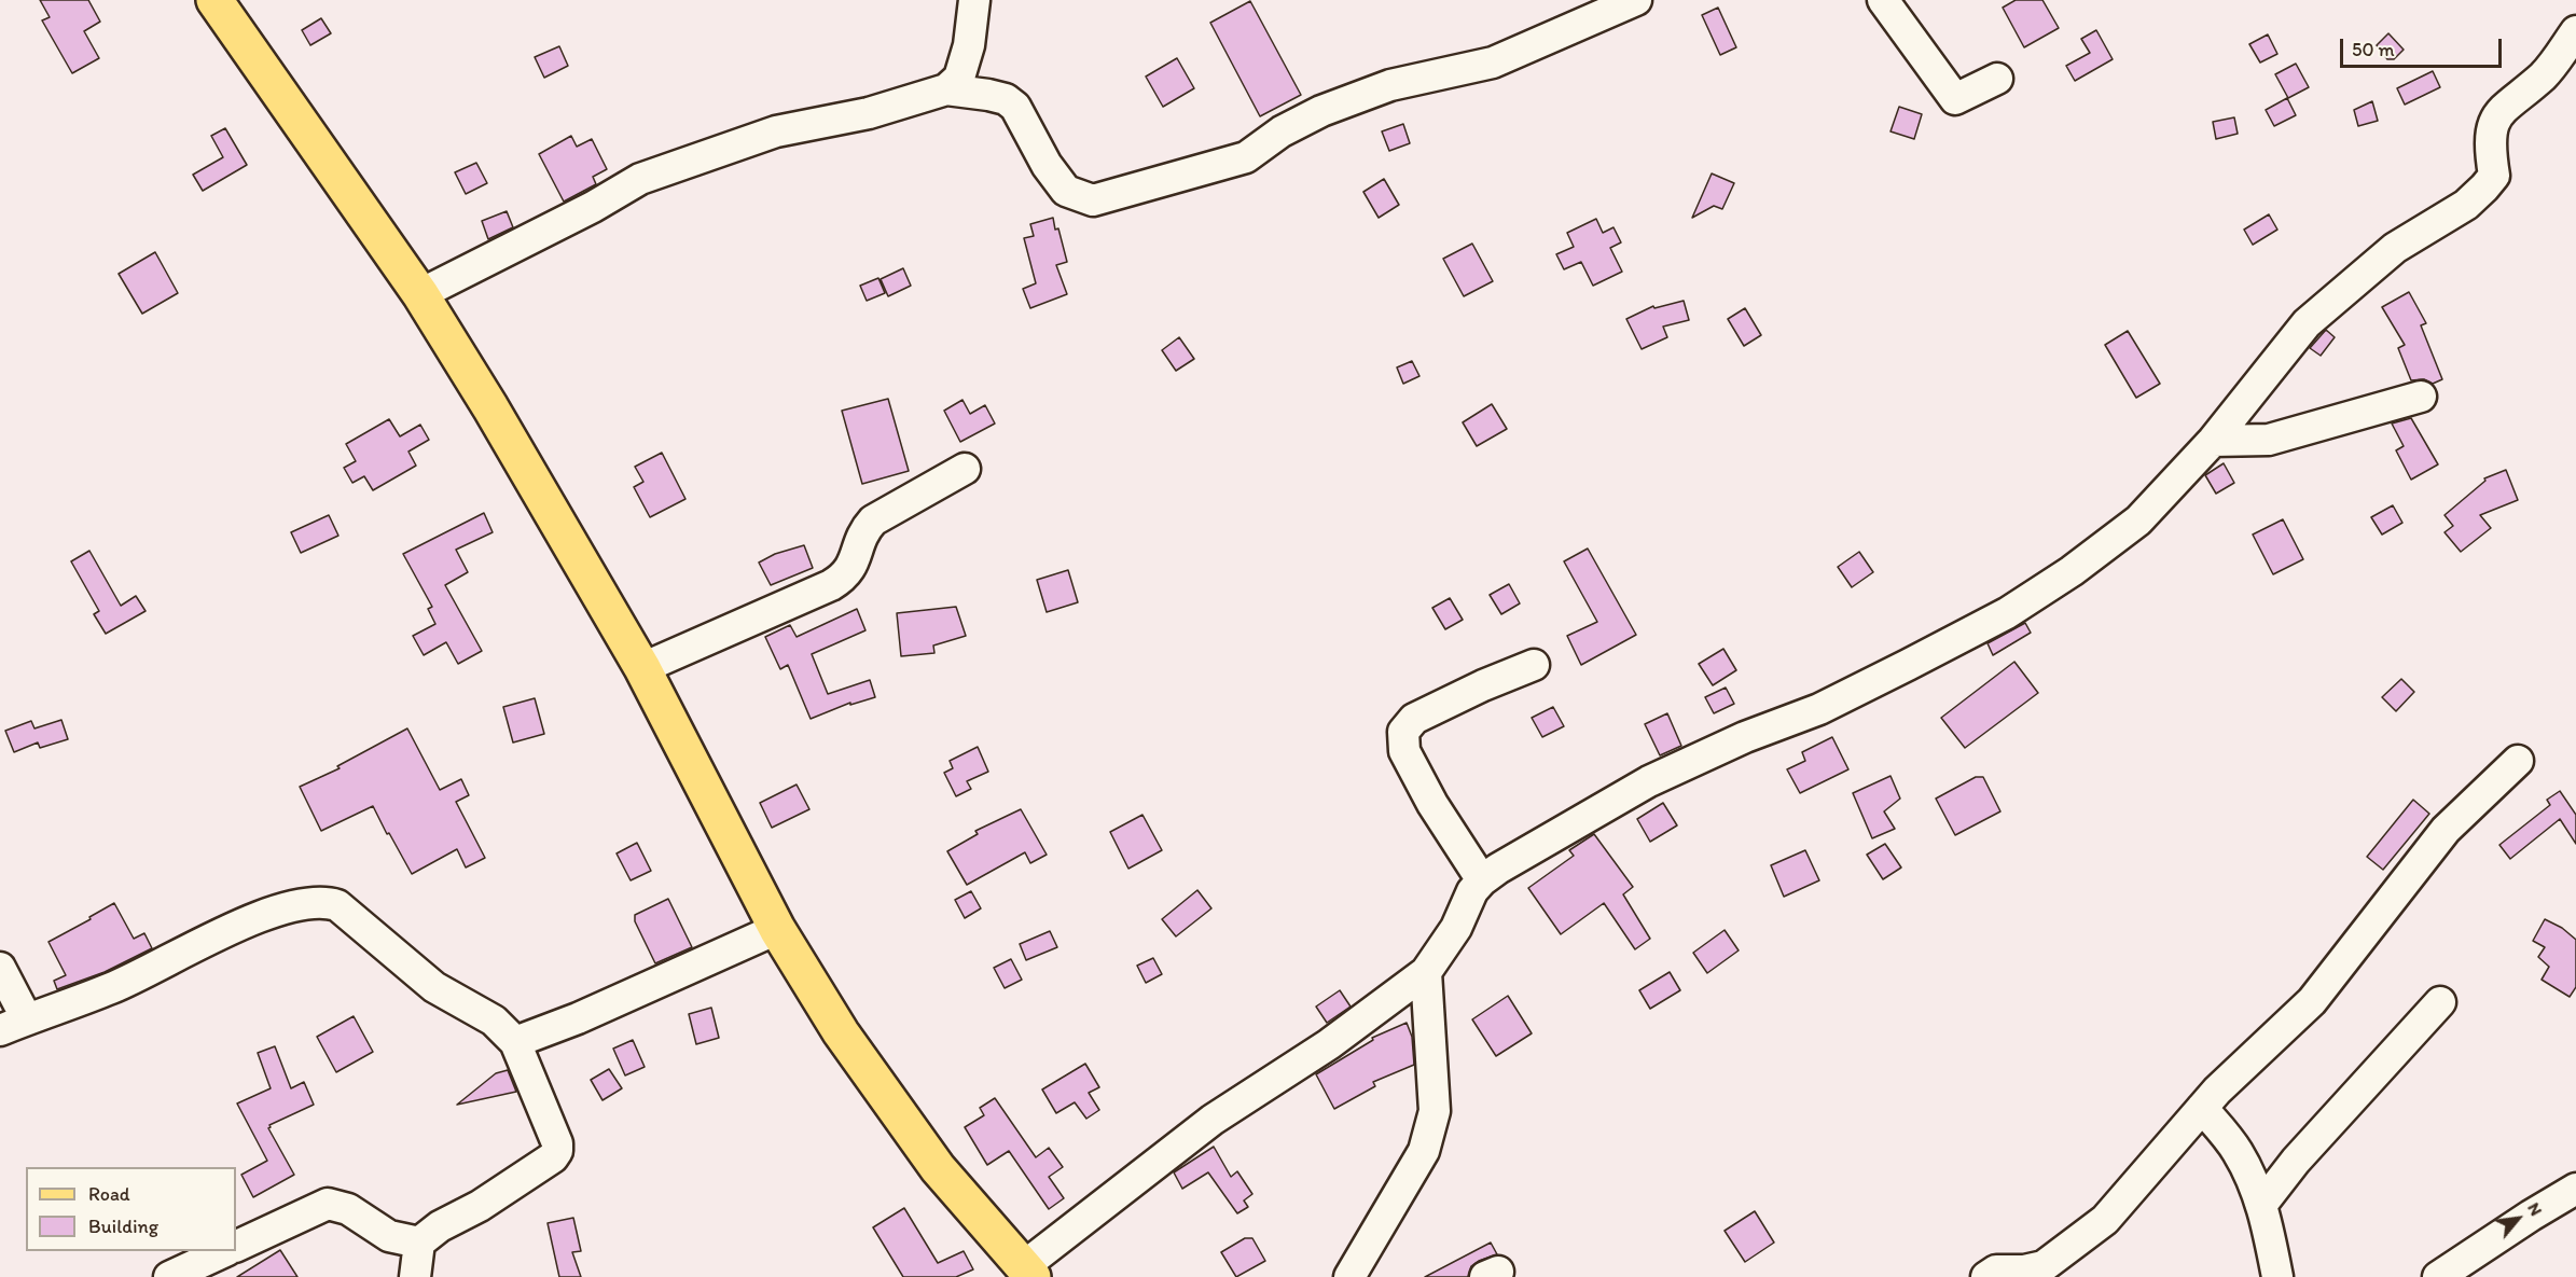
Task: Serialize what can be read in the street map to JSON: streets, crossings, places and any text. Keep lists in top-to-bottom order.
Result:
{
  "legend": ["Road", "Building"],
  "scale_bar": "50 m",
  "north": "top right"
}
